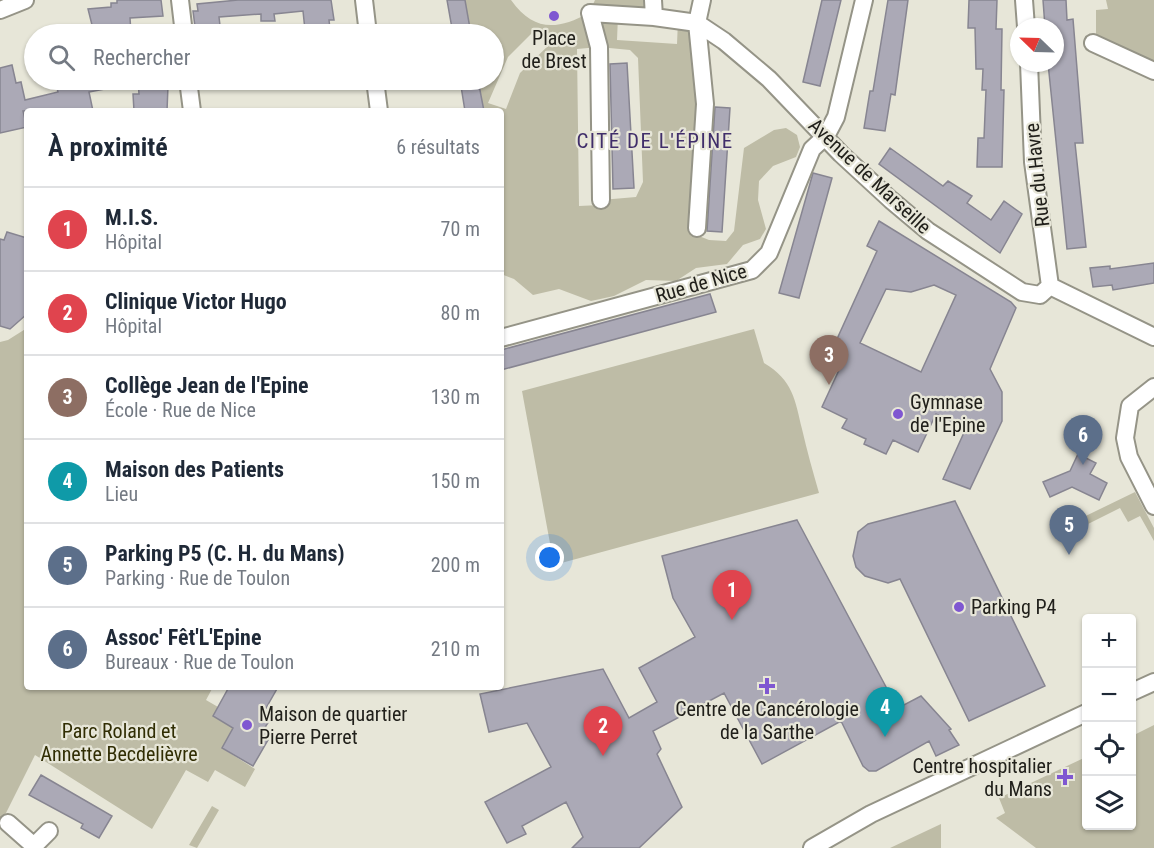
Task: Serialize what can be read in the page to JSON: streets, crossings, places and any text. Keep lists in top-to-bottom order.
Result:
{
  "streets": {
    "street": ["Rue du Havre", "Avenue de Marseille", "Rue de Nice"]
  },
  "crossings": [
    ["Rue du Havre", "Avenue de Marseille"],
    ["Avenue de Marseille", "Rue de Nice"]
  ],
  "districts": ["CITÉ DE L'ÉPINE"],
  "parks": ["Parc Roland et Annette Becdelièvre"],
  "places": {
    "other": [
      "Place de Brest",
      "Gymnase de l'Epine",
      "Parking P4",
      "Maison de quartier Pierre Perret"
    ],
    "health": ["Centre de Cancérologie de la Sarthe", "Centre hospitalier du Mans"]
  },
  "north": "top left",
  "page": {
    "search": "Rechercher",
    "heading": ["À proximité", "6 résultats"],
    "list": [
      {
        "mark": "1",
        "name": "M.I.S.",
        "note": "Hôpital",
        "value": "70 m"
      },
      {
        "mark": "2",
        "name": "Clinique Victor Hugo",
        "note": "Hôpital",
        "value": "80 m"
      },
      {
        "mark": "3",
        "name": "Collège Jean de l'Epine",
        "note": "École · Rue de Nice",
        "value": "130 m"
      },
      {
        "mark": "4",
        "name": "Maison des Patients",
        "note": "Lieu",
        "value": "150 m"
      },
      {
        "mark": "5",
        "name": "Parking P5 (C. H. du Mans)",
        "note": "Parking · Rue de Toulon",
        "value": "200 m"
      },
      {
        "mark": "6",
        "name": "Assoc' Fêt'L'Epine",
        "note": "Bureaux · Rue de Toulon",
        "value": "210 m"
      }
    ],
    "pins": [
      "3",
      "6",
      "5",
      "1",
      "4",
      "2"
    ],
    "map_buttons": ["+", "−"]
  }
}
